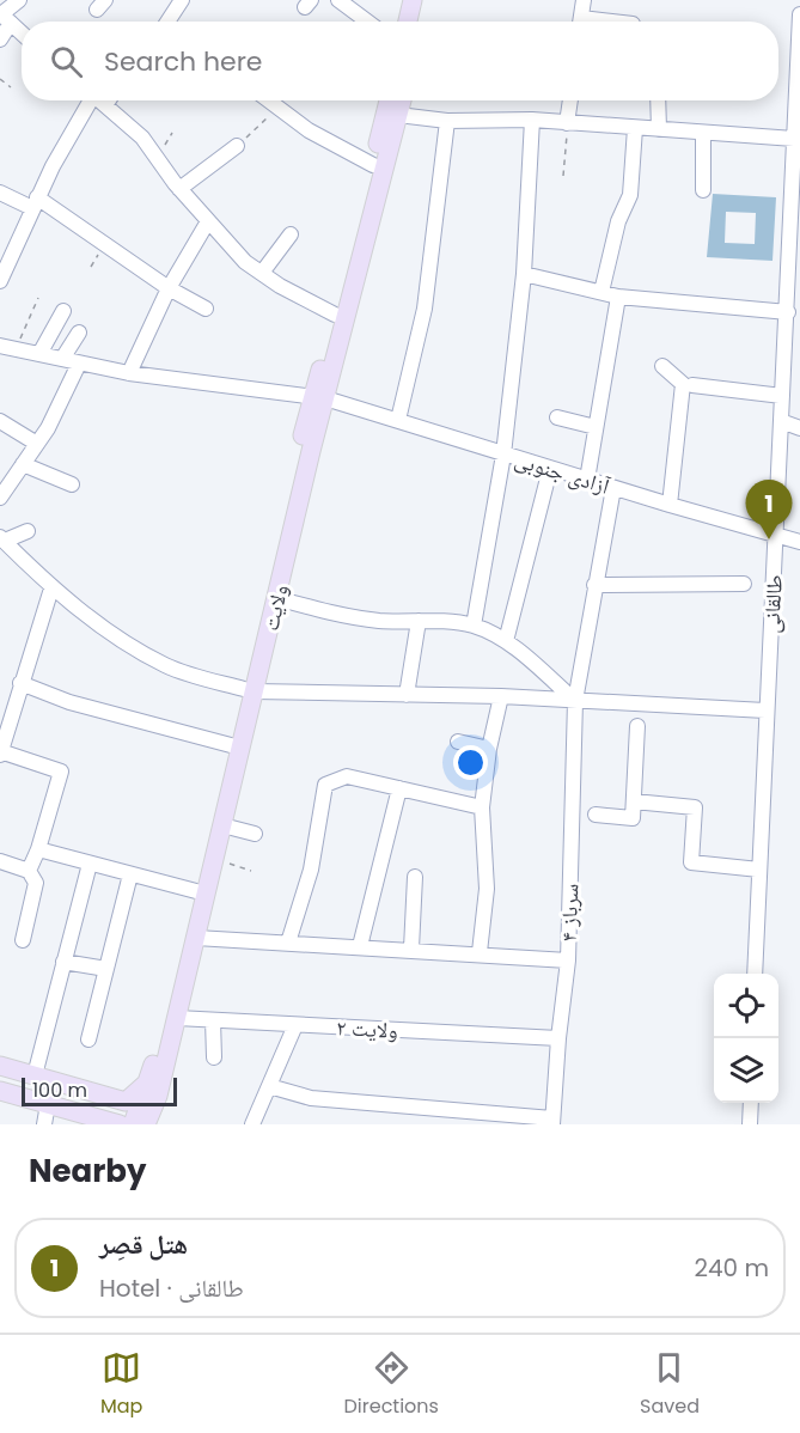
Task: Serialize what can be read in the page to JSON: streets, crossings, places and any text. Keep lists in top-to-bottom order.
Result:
{
  "streets": {
    "main road": ["ولایت"],
    "street": [
      "آزادی جنوبی",
      "طالقانی",
      "سرباز ۴",
      "ولایت ۲"
    ]
  },
  "crossings": [
    ["آزادی جنوبی", "طالقانی"],
    ["آزادی جنوبی", "ولایت"],
    ["آزادی جنوبی", "سرباز ۴"],
    ["ولایت", "ولایت ۲"],
    ["سرباز ۴", "ولایت ۲"]
  ],
  "scale_bar": "100 m",
  "page": {
    "search": "Search here",
    "pins": "1",
    "scale": "100 m",
    "heading": "Nearby",
    "list": [
      {
        "mark": "1",
        "name": "هتل قصِر",
        "note": "Hotel · طالقانی",
        "value": "240 m"
      }
    ],
    "nav": ["Map", "Directions", "Saved"]
  }
}
